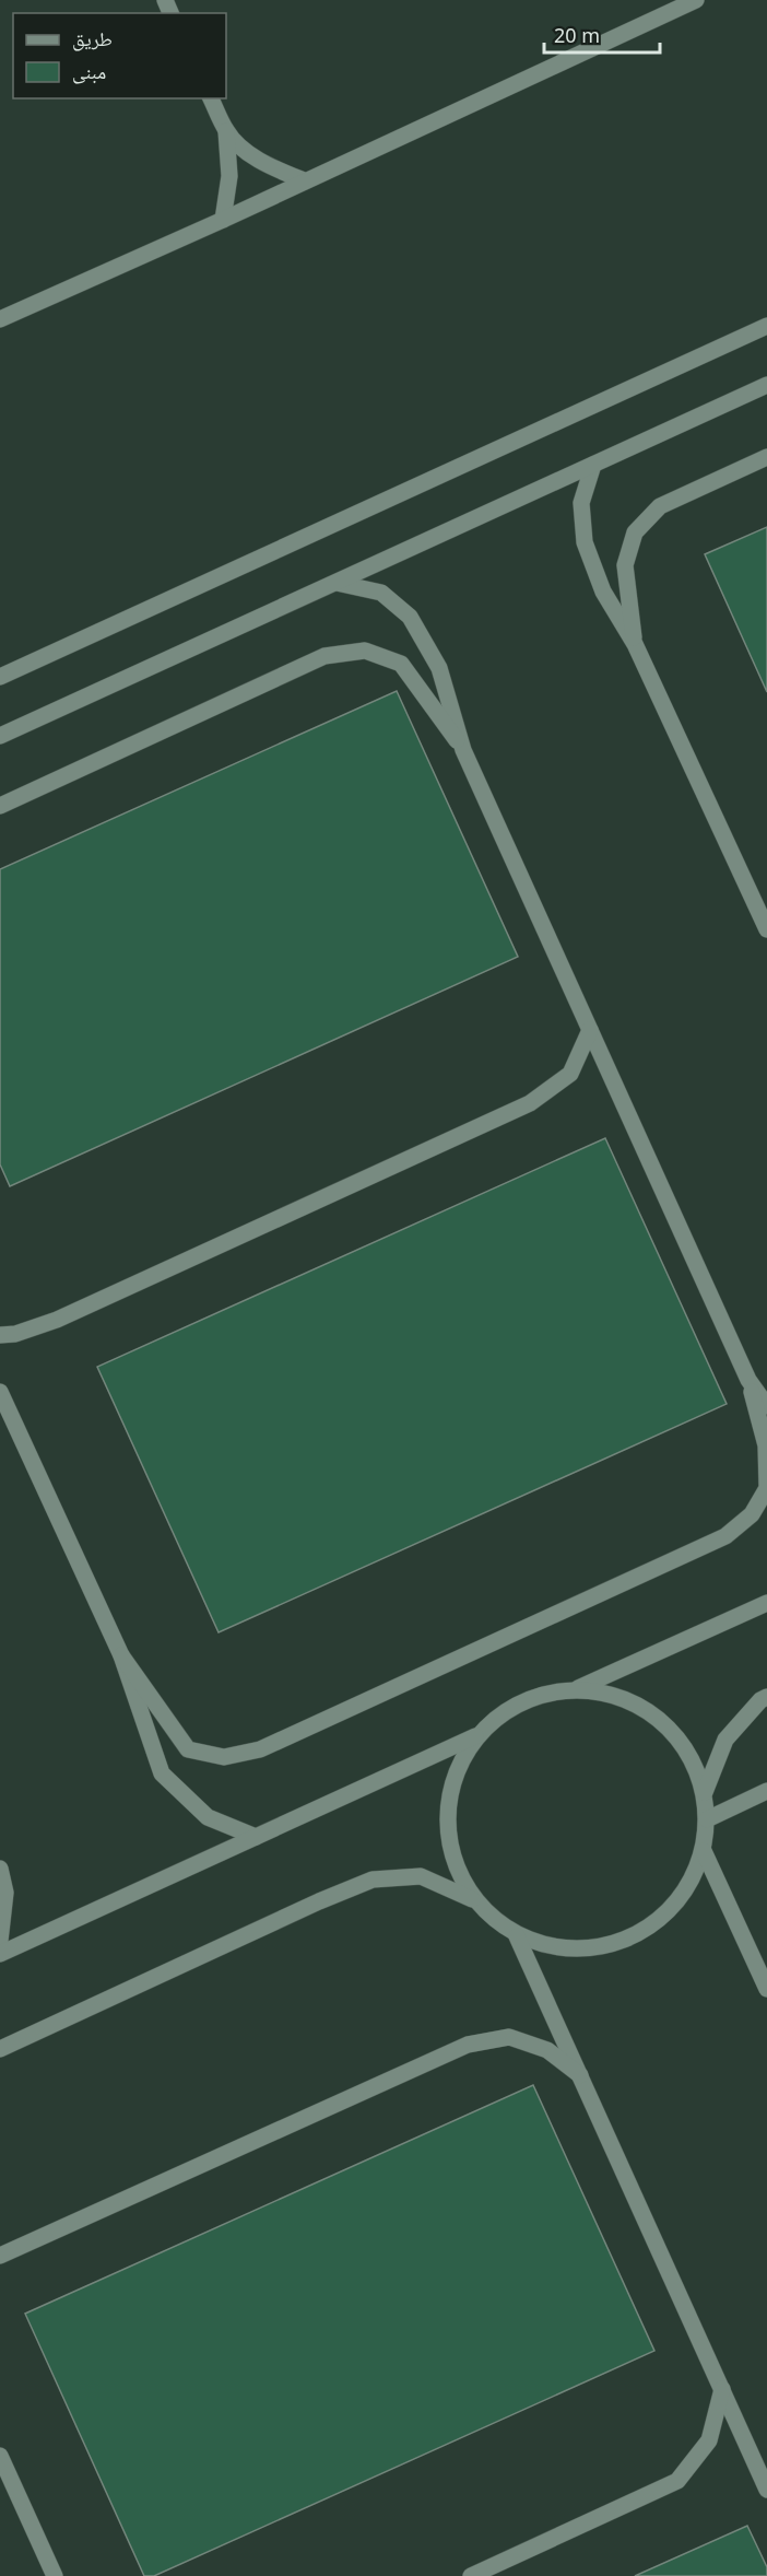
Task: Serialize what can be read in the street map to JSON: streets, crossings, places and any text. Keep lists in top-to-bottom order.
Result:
{
  "legend": ["طريق", "مبنى"],
  "scale_bar": "20 m"
}
